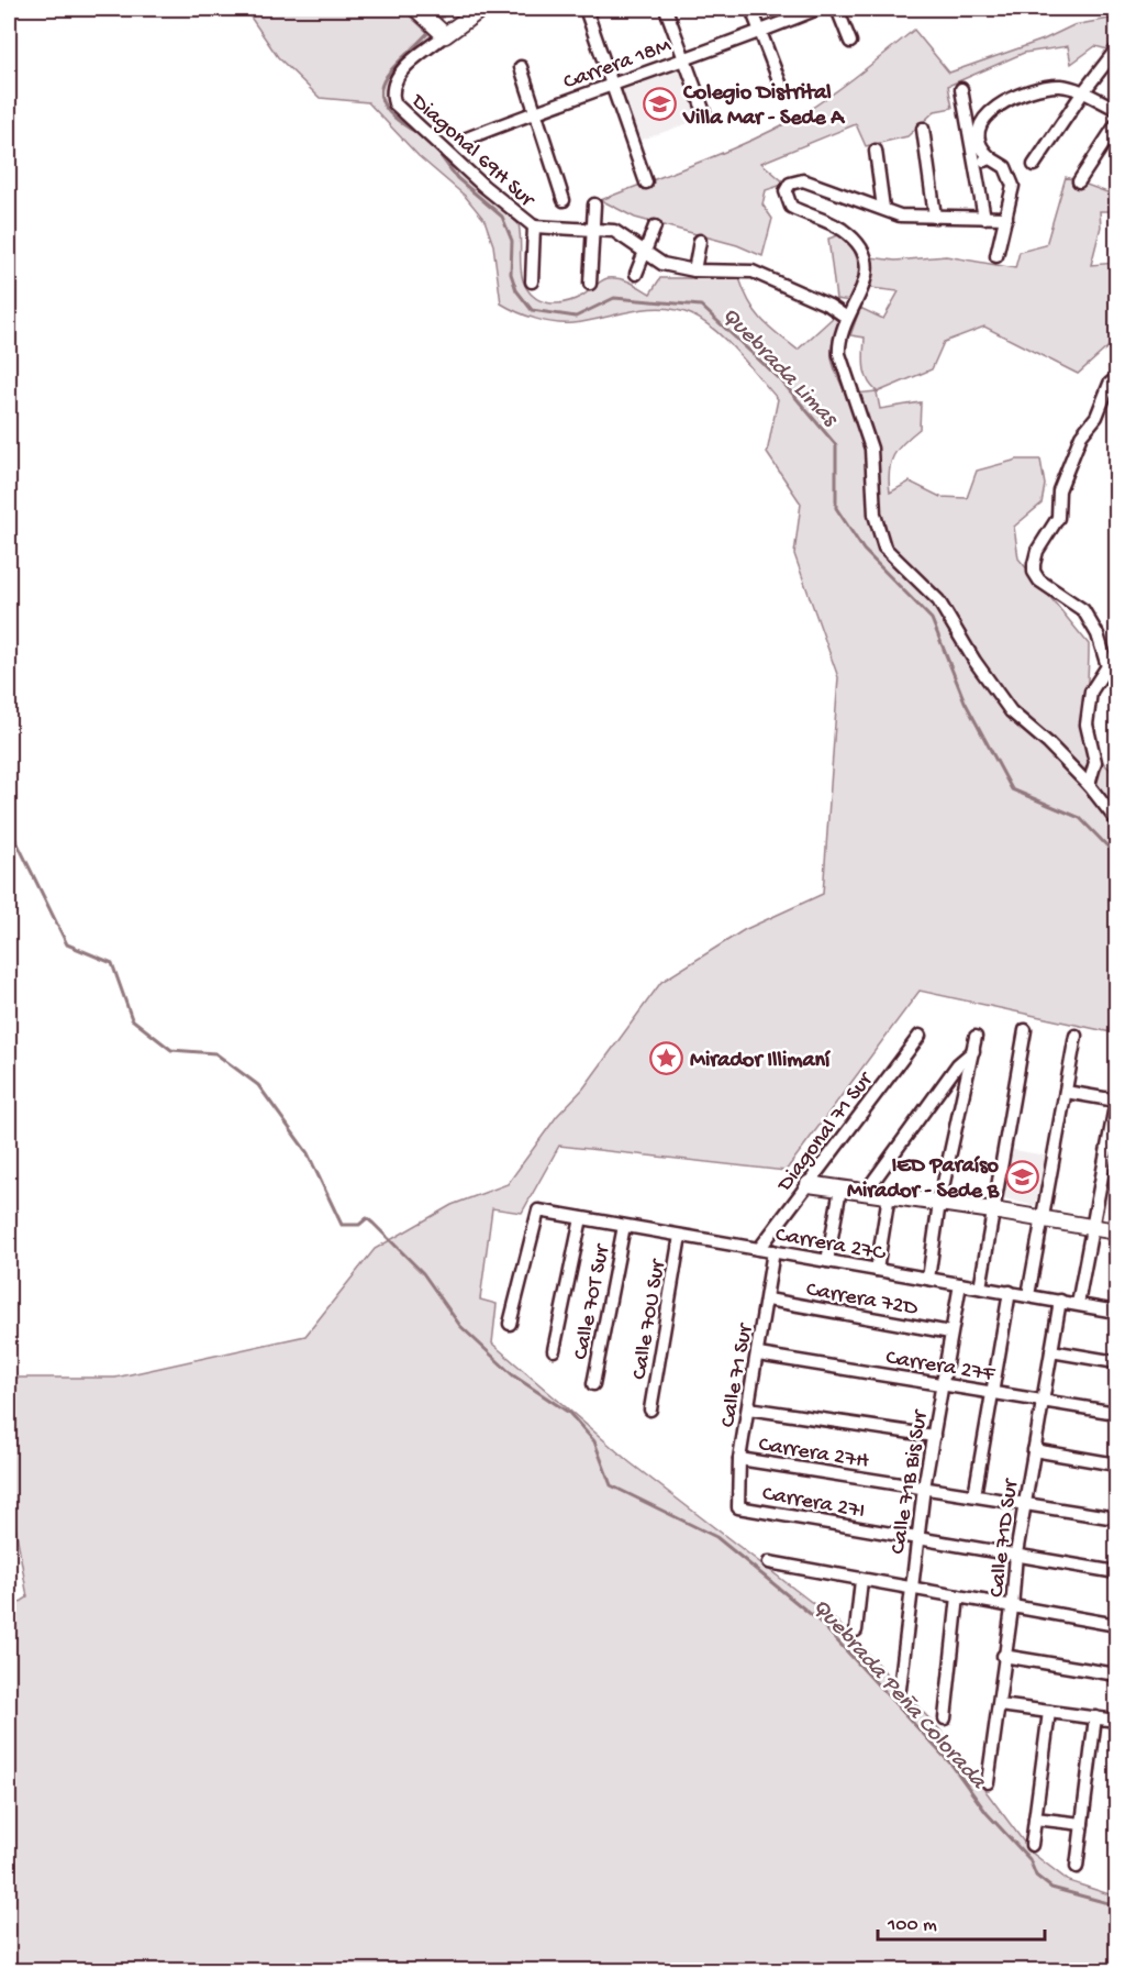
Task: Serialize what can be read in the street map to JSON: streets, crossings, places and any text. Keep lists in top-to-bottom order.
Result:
{
  "streets": {
    "street": [
      "Carrera 18M",
      "Diagonal 69H Sur",
      "Diagonal 71 Sur",
      "Carrera 27C",
      "Carrera 72D",
      "Calle 70T Sur",
      "Calle 70U Sur",
      "Carrera 27F",
      "Calle 71 Sur",
      "Carrera 27H",
      "Calle 71B Bis Sur",
      "Carrera 27I",
      "Calle 71D Sur"
    ]
  },
  "crossings": [
    ["Diagonal 71 Sur", "Carrera 27C"],
    ["Carrera 27C", "Calle 70T Sur"],
    ["Carrera 27C", "Calle 70U Sur"],
    ["Carrera 27C", "Calle 71 Sur"],
    ["Carrera 27C", "Calle 71B Bis Sur"],
    ["Carrera 27C", "Calle 71D Sur"],
    ["Carrera 72D", "Calle 71 Sur"],
    ["Carrera 72D", "Calle 71B Bis Sur"],
    ["Carrera 27F", "Calle 71 Sur"],
    ["Carrera 27F", "Calle 71B Bis Sur"],
    ["Carrera 27F", "Calle 71D Sur"],
    ["Calle 71 Sur", "Carrera 27H"],
    ["Calle 71 Sur", "Carrera 27I"],
    ["Carrera 27H", "Calle 71B Bis Sur"],
    ["Carrera 27H", "Calle 71D Sur"],
    ["Calle 71B Bis Sur", "Carrera 27I"],
    ["Carrera 27I", "Calle 71D Sur"]
  ],
  "water": ["Quebrada Limas", "Quebrada Peña Colorada"],
  "places": {
    "school or university": ["Colegio Distrital Villa Mar - Sede A", "IED Paraíso Mirador - Sede B"],
    "place": ["Mirador Illimaní"]
  },
  "scale_bar": "100 m"
}
